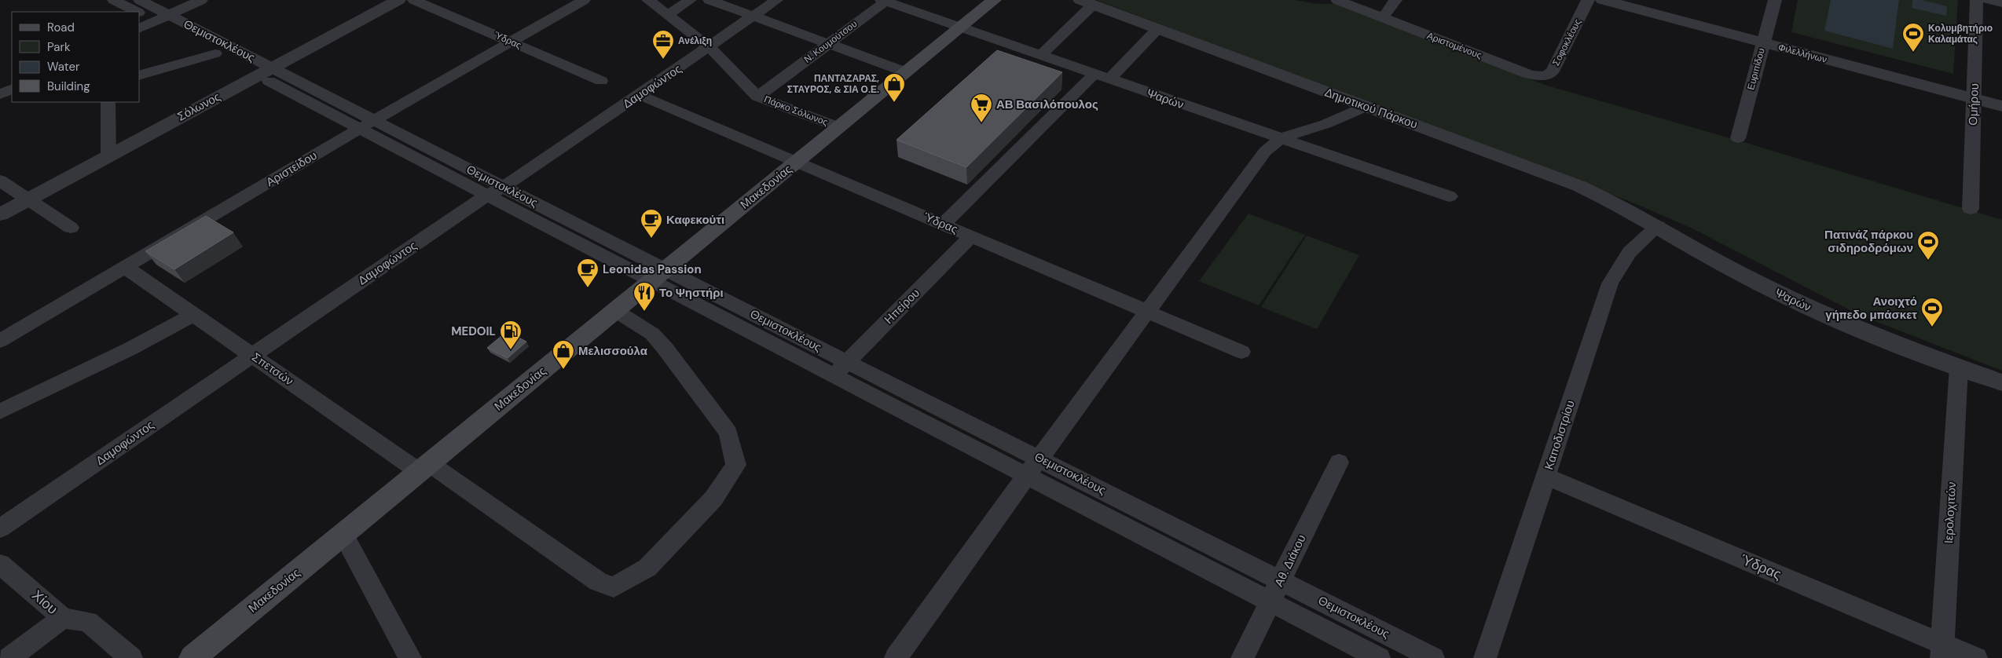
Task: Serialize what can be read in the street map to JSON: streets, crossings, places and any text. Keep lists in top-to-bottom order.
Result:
{
  "streets": {
    "main road": ["Μακεδονίας"],
    "street": [
      "Ύδρας",
      "Θεμιστοκλέους",
      "Ν. Κουμούτσου",
      "Σοφοκλέους",
      "Αριστομένους",
      "Φιλελλήνων",
      "Ευριπίδου",
      "Δαμοφώντος",
      "Ψαρών",
      "Ομήρου",
      "Σόλωνος",
      "Δημοτικού Πάρκου",
      "Πάρκο Σόλωνος",
      "Αριστείδου",
      "Ηπείρου",
      "Σπετσών",
      "Καποδιστρίου",
      "Ιερολοχιτών",
      "Αθ. Διάκου",
      "Χίου"
    ]
  },
  "crossings": [
    ["Ύδρας", "Δαμοφώντος"],
    ["Ύδρας", "Αριστείδου"],
    ["Ύδρας", "Μακεδονίας"],
    ["Ύδρας", "Ηπείρου"],
    ["Ύδρας", "Καποδιστρίου"],
    ["Ύδρας", "Ιερολοχιτών"],
    ["Θεμιστοκλέους", "Δαμοφώντος"],
    ["Θεμιστοκλέους", "Σόλωνος"],
    ["Θεμιστοκλέους", "Αριστείδου"],
    ["Θεμιστοκλέους", "Μακεδονίας"],
    ["Θεμιστοκλέους", "Ηπείρου"],
    ["Θεμιστοκλέους", "Αθ. Διάκου"],
    ["Ν. Κουμούτσου", "Ψαρών"],
    ["Ν. Κουμούτσου", "Πάρκο Σόλωνος"],
    ["Σοφοκλέους", "Αριστομένους"],
    ["Φιλελλήνων", "Ευριπίδου"],
    ["Φιλελλήνων", "Ομήρου"],
    ["Δαμοφώντος", "Πάρκο Σόλωνος"],
    ["Δαμοφώντος", "Σπετσών"],
    ["Ψαρών", "Δημοτικού Πάρκου"],
    ["Ψαρών", "Μακεδονίας"],
    ["Ψαρών", "Καποδιστρίου"],
    ["Ψαρών", "Ιερολοχιτών"],
    ["Δημοτικού Πάρκου", "Καποδιστρίου"],
    ["Πάρκο Σόλωνος", "Μακεδονίας"],
    ["Αριστείδου", "Σπετσών"],
    ["Μακεδονίας", "Σπετσών"]
  ],
  "places": {
    "sports": ["Κολυμβητήριο Καλαμάτας", "Πατινάζ πάρκου σιδηροδρόμων", "Ανοιχτό γήπεδο μπάσκετ"],
    "office": ["Ανέλιξη"],
    "shop": ["ΠΑΝΤΑΖΑΡΑΣ, ΣΤΑΥΡΟΣ, & ΣΙΑ Ο.Ε.", "Μελισσούλα"],
    "supermarket": ["ΑΒ Βασιλόπουλος"],
    "cafe": ["Καφεκούτι", "Leonidas Passion"],
    "restaurant": ["Το Ψηστήρι"],
    "fuel station": ["MEDOIL"]
  },
  "legend": [
    "Road",
    "Park",
    "Water",
    "Building"
  ]
}
